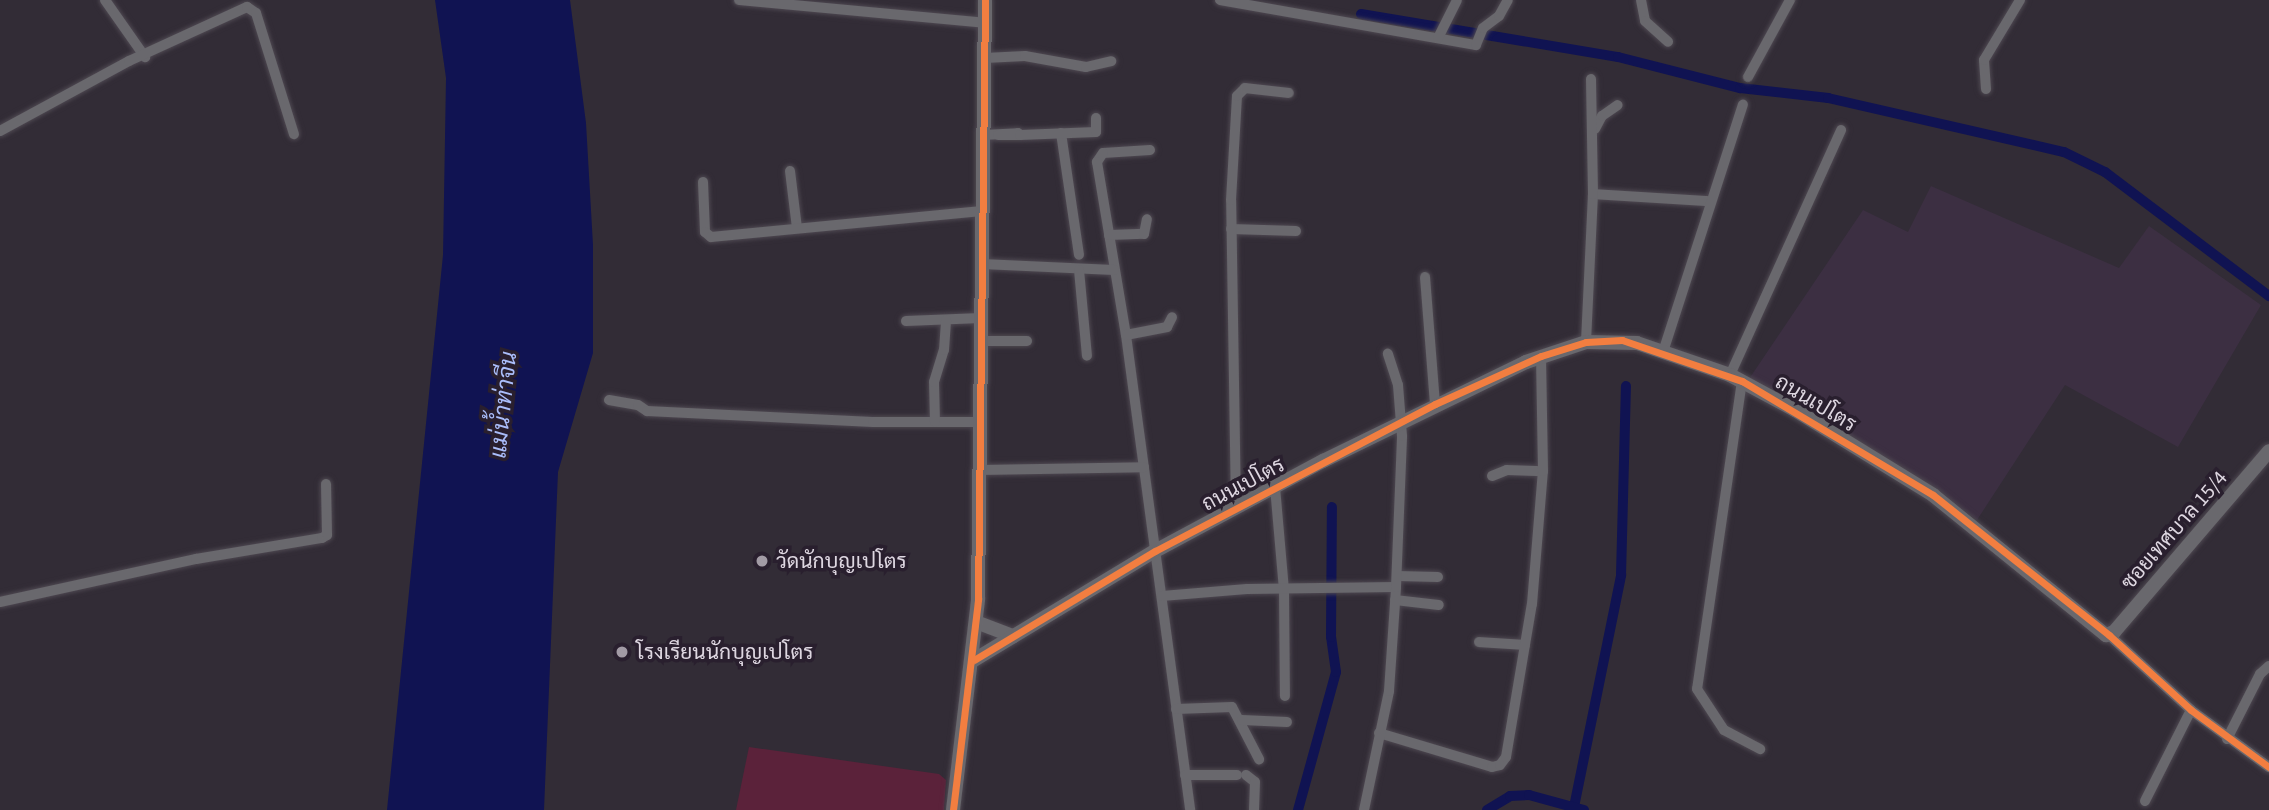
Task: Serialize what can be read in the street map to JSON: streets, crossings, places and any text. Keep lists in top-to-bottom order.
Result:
{
  "streets": {
    "street": ["ถนนเปโตร", "ซอยเทศบาล 15/4"]
  },
  "crossings": [
    ["ถนนเปโตร", "ซอยเทศบาล 15/4"]
  ],
  "water": ["แม่น้ำท่าจีน"],
  "places": ["วัดนักบุญเปโตร", "โรงเรียนนักบุญเปโตร"]
}
